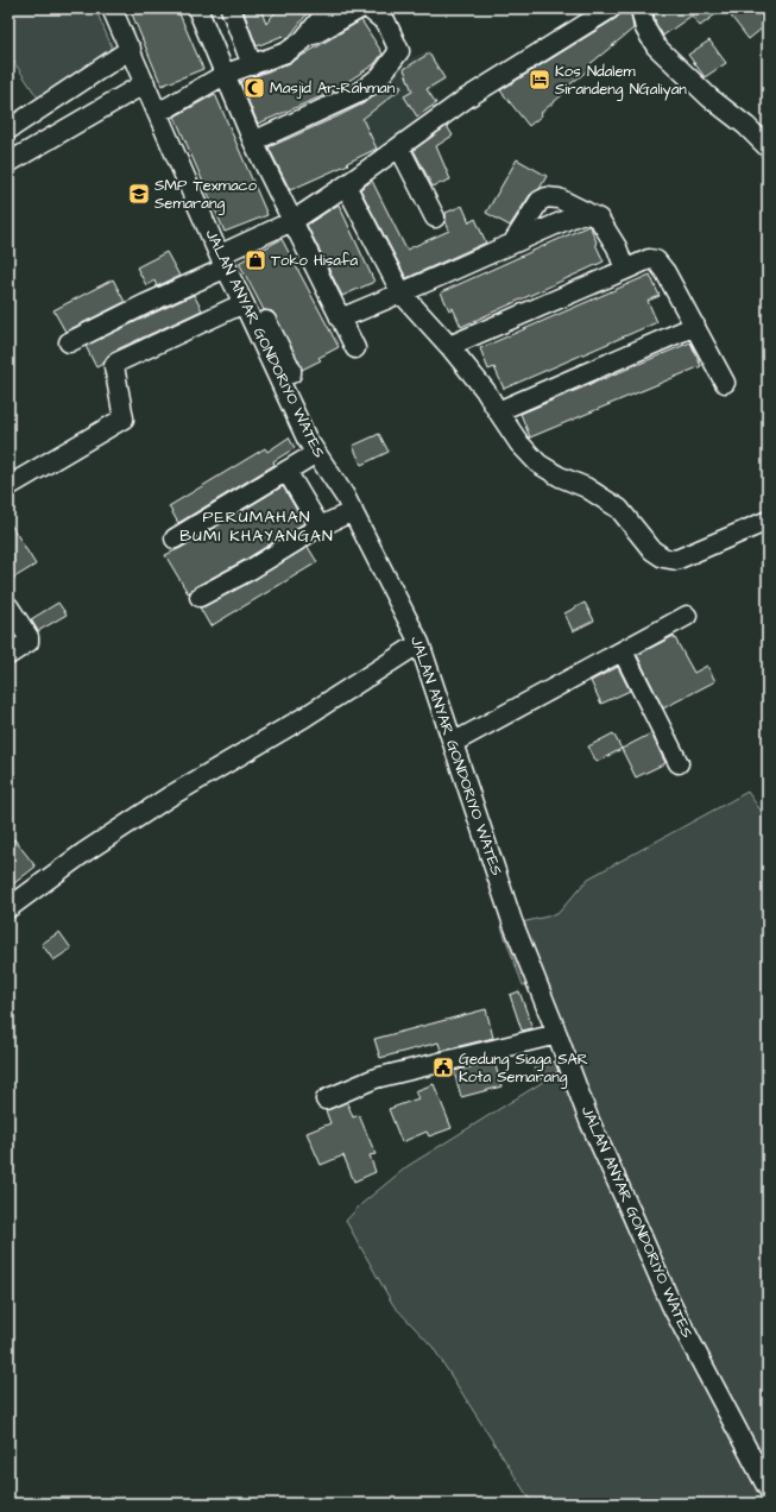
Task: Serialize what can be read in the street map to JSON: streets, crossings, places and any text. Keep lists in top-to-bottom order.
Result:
{
  "streets": {
    "street": ["JALAN ANYAR GONDORIYO WATES"]
  },
  "districts": ["PERUMAHAN BUMI KHAYANGAN"],
  "places": {
    "hotel": ["Kos Ndalem Sirandeng NGaliyan"],
    "mosque": ["Masjid Ar-Rahman"],
    "school or university": ["SMP Texmaco Semarang"],
    "shop": ["Toko Hisafa"],
    "public building": ["Gedung Siaga SAR Kota Semarang"]
  }
}
